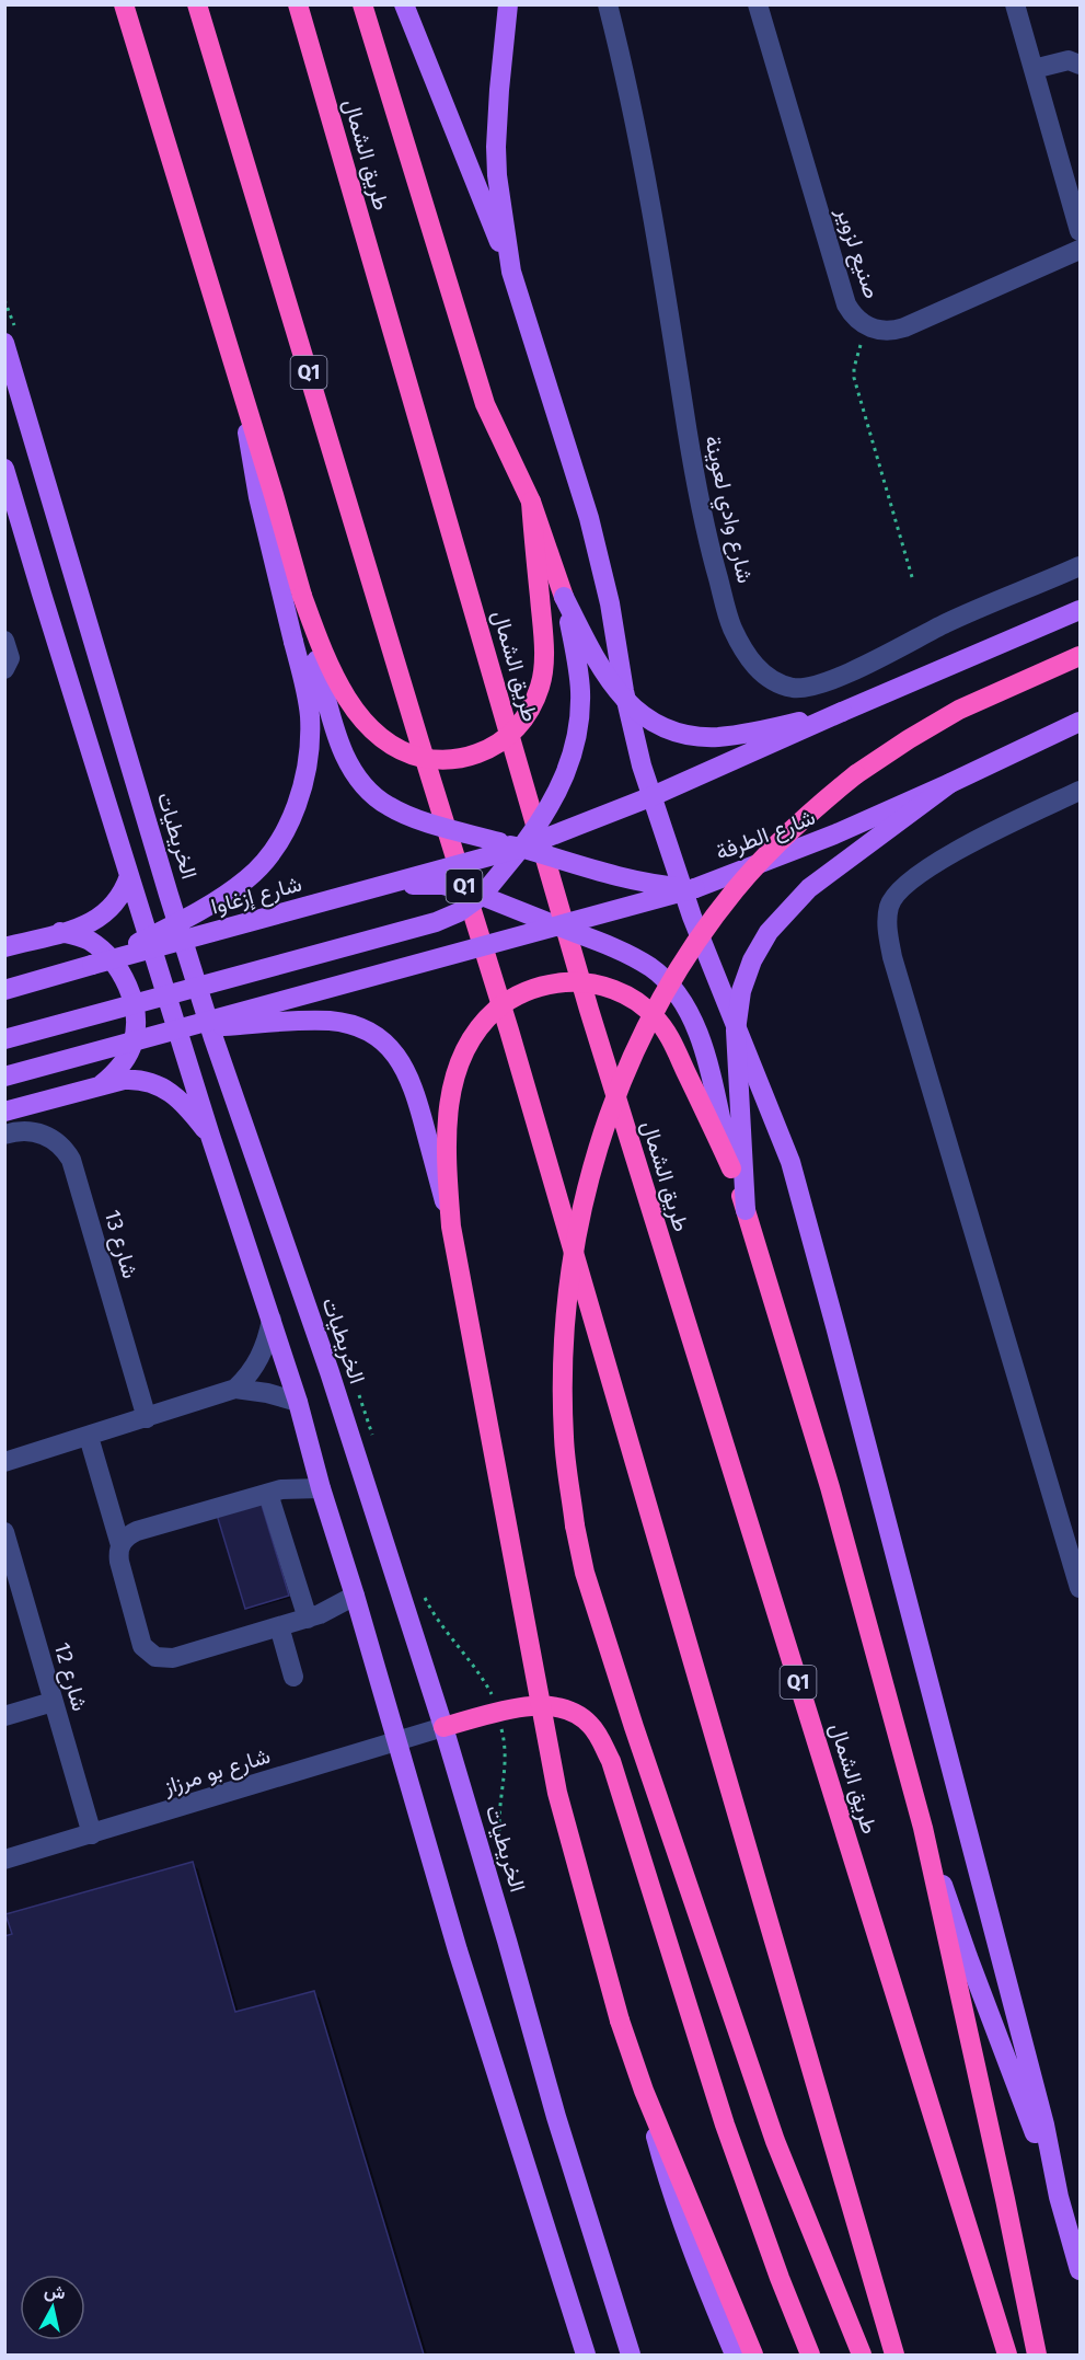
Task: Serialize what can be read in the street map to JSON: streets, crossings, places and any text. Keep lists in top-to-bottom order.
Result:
{
  "streets": {
    "highway": ["طريق الشمال", "Q1"],
    "main road": ["شارع الطرفة", "الخريطيات", "شارع إزغاوا"],
    "street": [
      "صنيع لزوير",
      "شارع وادي لعوينة",
      "شارع 13",
      "شارع 12",
      "شارع بو مرزاز"
    ]
  },
  "crossings": [
    ["الخريطيات", "شارع بو مرزاز"],
    ["شارع 12", "شارع بو مرزاز"]
  ],
  "north": "top"
}
